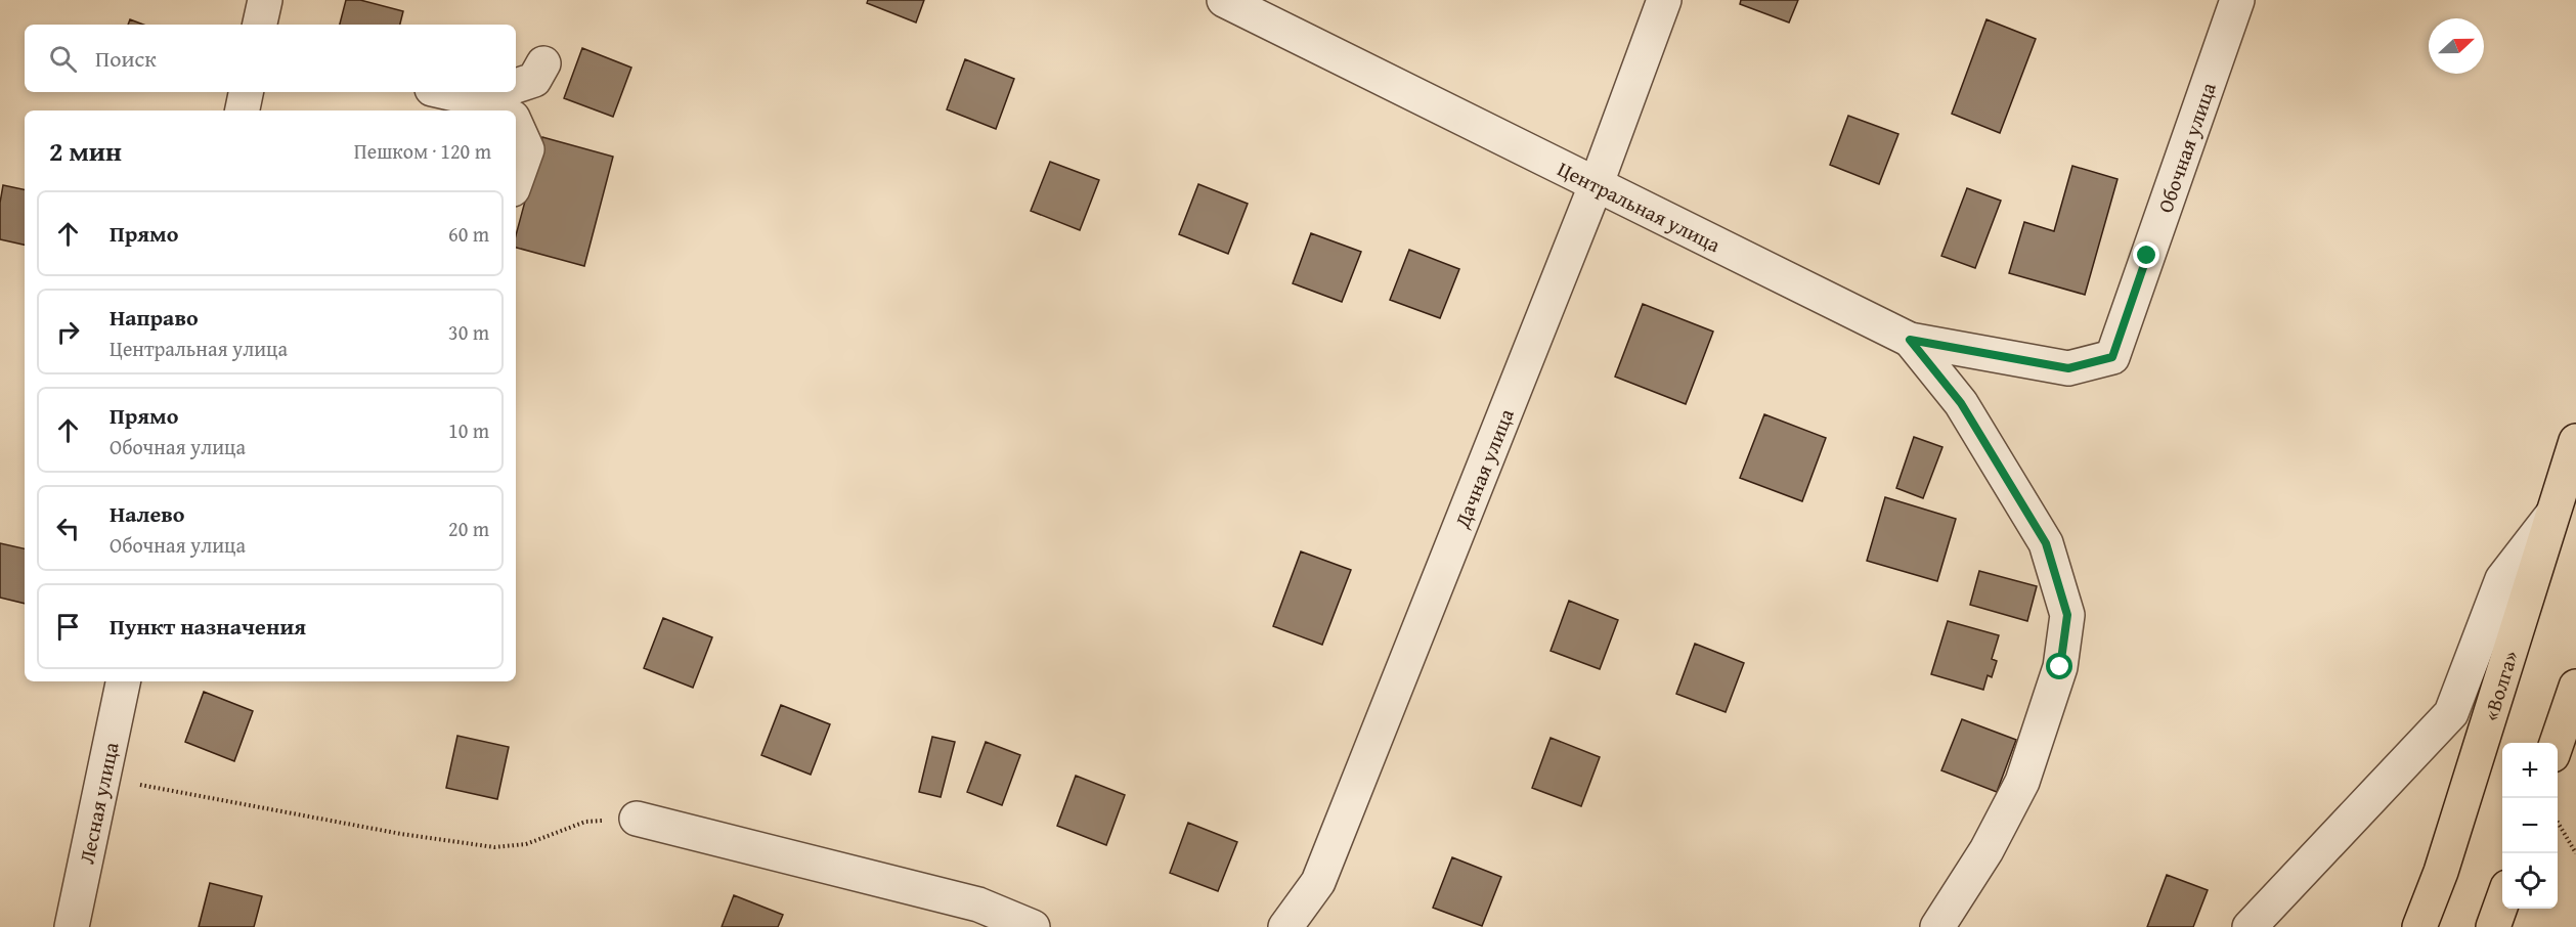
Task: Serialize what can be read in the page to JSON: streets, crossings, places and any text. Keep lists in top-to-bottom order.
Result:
{
  "streets": {
    "highway": ["«Волга»"],
    "street": [
      "Обочная улица",
      "Центральная улица",
      "Дачная улица",
      "Лесная улица"
    ]
  },
  "crossings": [
    ["Обочная улица", "Центральная улица"],
    ["Центральная улица", "Дачная улица"]
  ],
  "north": "right",
  "page": {
    "search": "Поиск",
    "heading": ["2 мин", "Пешком · 120 m"],
    "list": [
      ["Прямо", "60 m"],
      ["Направо", "Центральная улица", "30 m"],
      ["Прямо", "Обочная улица", "10 m"],
      ["Налево", "Обочная улица", "20 m"],
      "Пункт назначения"
    ],
    "map_buttons": ["+", "−"]
  }
}
